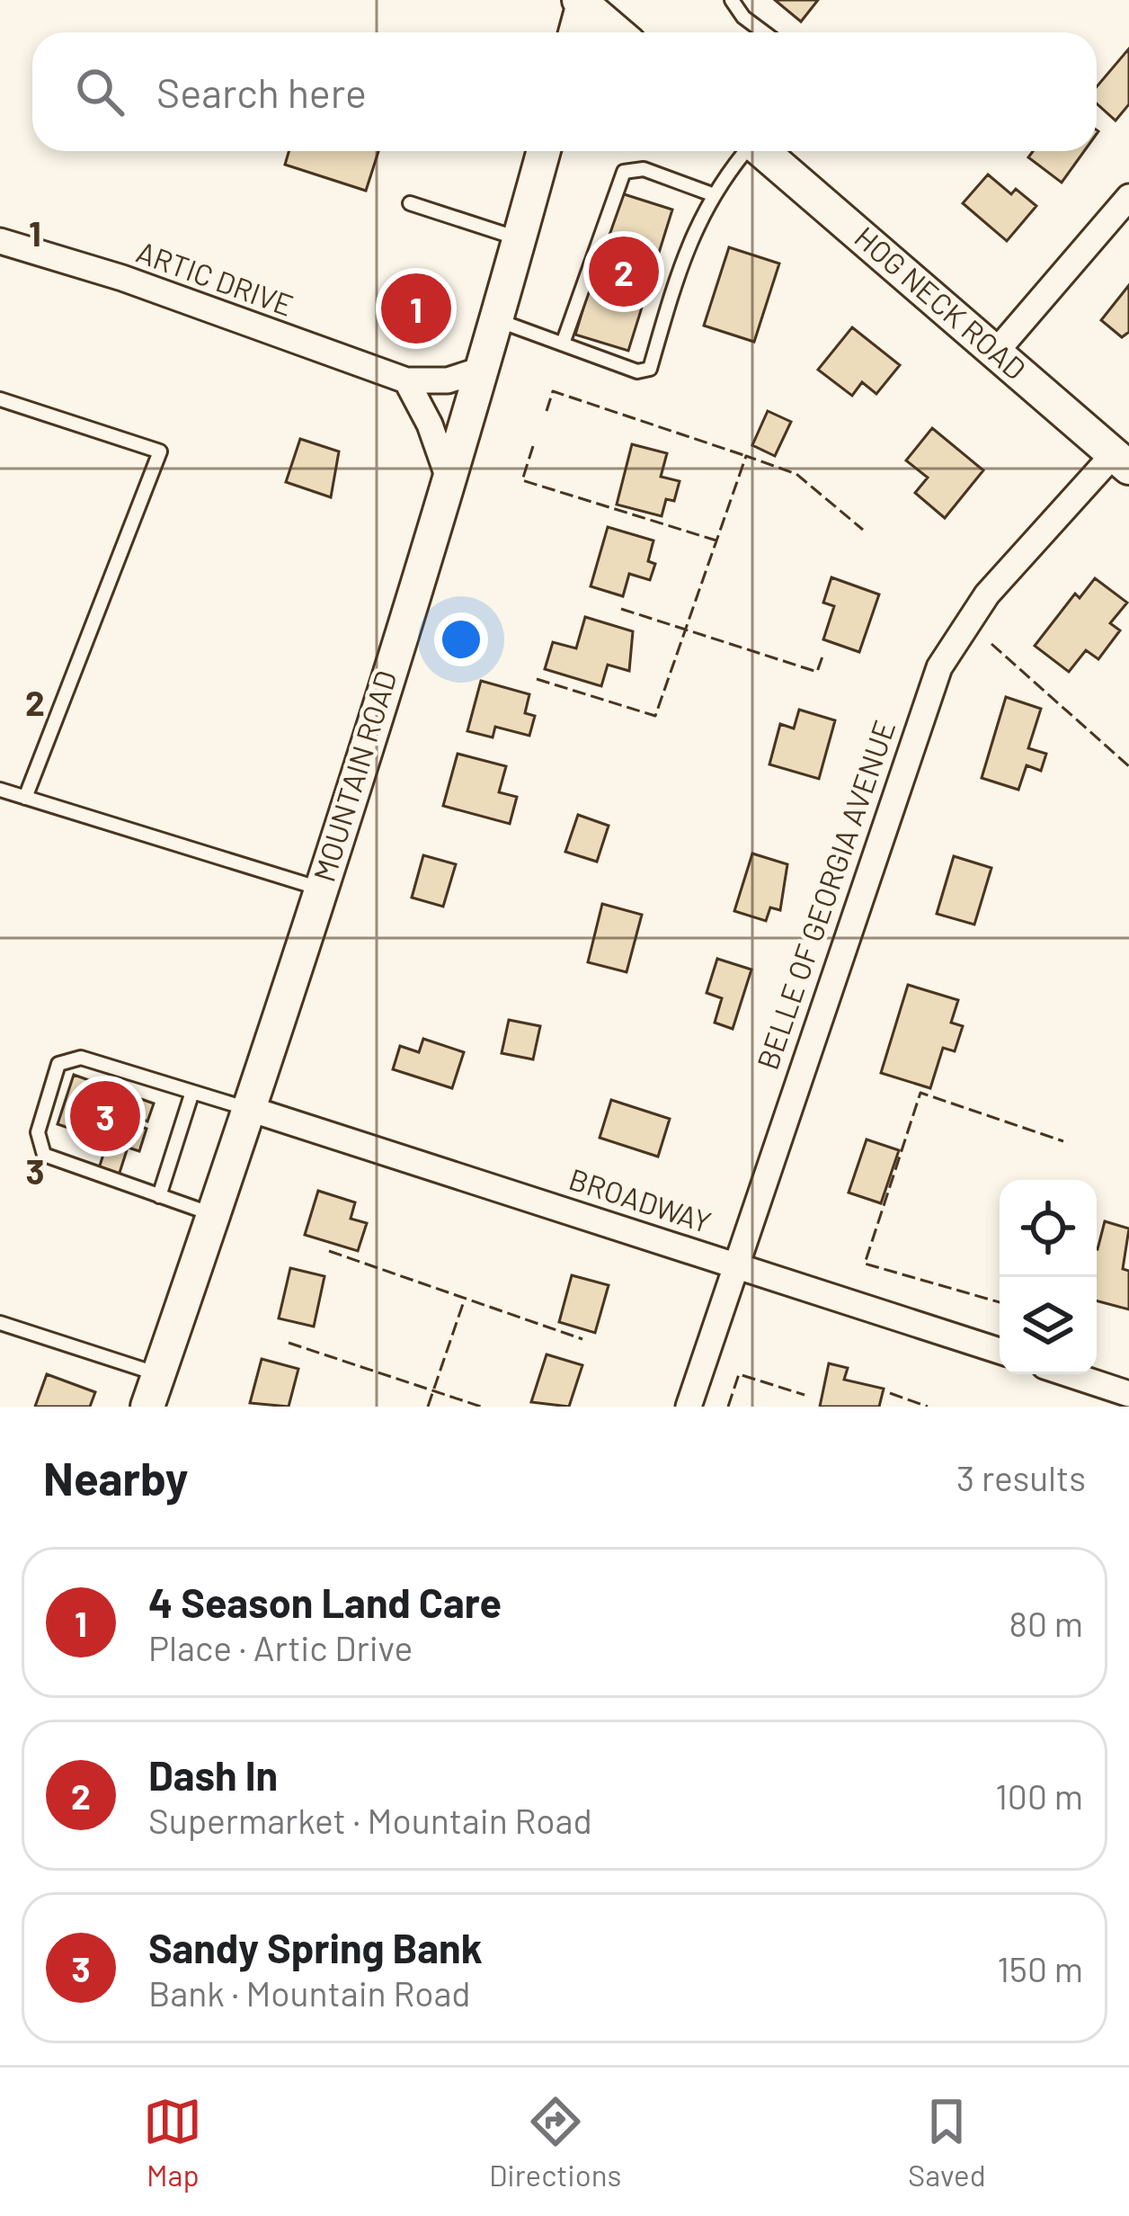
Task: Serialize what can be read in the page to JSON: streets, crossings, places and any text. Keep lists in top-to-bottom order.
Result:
{
  "streets": {
    "main road": ["HOG NECK ROAD", "MOUNTAIN ROAD"],
    "street": ["ARTIC DRIVE", "BELLE OF GEORGIA AVENUE", "BROADWAY"]
  },
  "crossings": [
    ["ARTIC DRIVE", "MOUNTAIN ROAD"],
    ["HOG NECK ROAD", "BELLE OF GEORGIA AVENUE"],
    ["MOUNTAIN ROAD", "BROADWAY"],
    ["BELLE OF GEORGIA AVENUE", "BROADWAY"]
  ],
  "page": {
    "search": "Search here",
    "pins": ["2", "1", "3"],
    "heading": ["Nearby", "3 results"],
    "list": [
      {
        "mark": "1",
        "name": "4 Season Land Care",
        "note": "Place · Artic Drive",
        "value": "80 m"
      },
      {
        "mark": "2",
        "name": "Dash In",
        "note": "Supermarket · Mountain Road",
        "value": "100 m"
      },
      {
        "mark": "3",
        "name": "Sandy Spring Bank",
        "note": "Bank · Mountain Road",
        "value": "150 m"
      }
    ],
    "nav": ["Map", "Directions", "Saved"]
  },
  "grid": {
    "rows": ["1", "2", "3"]
  }
}
